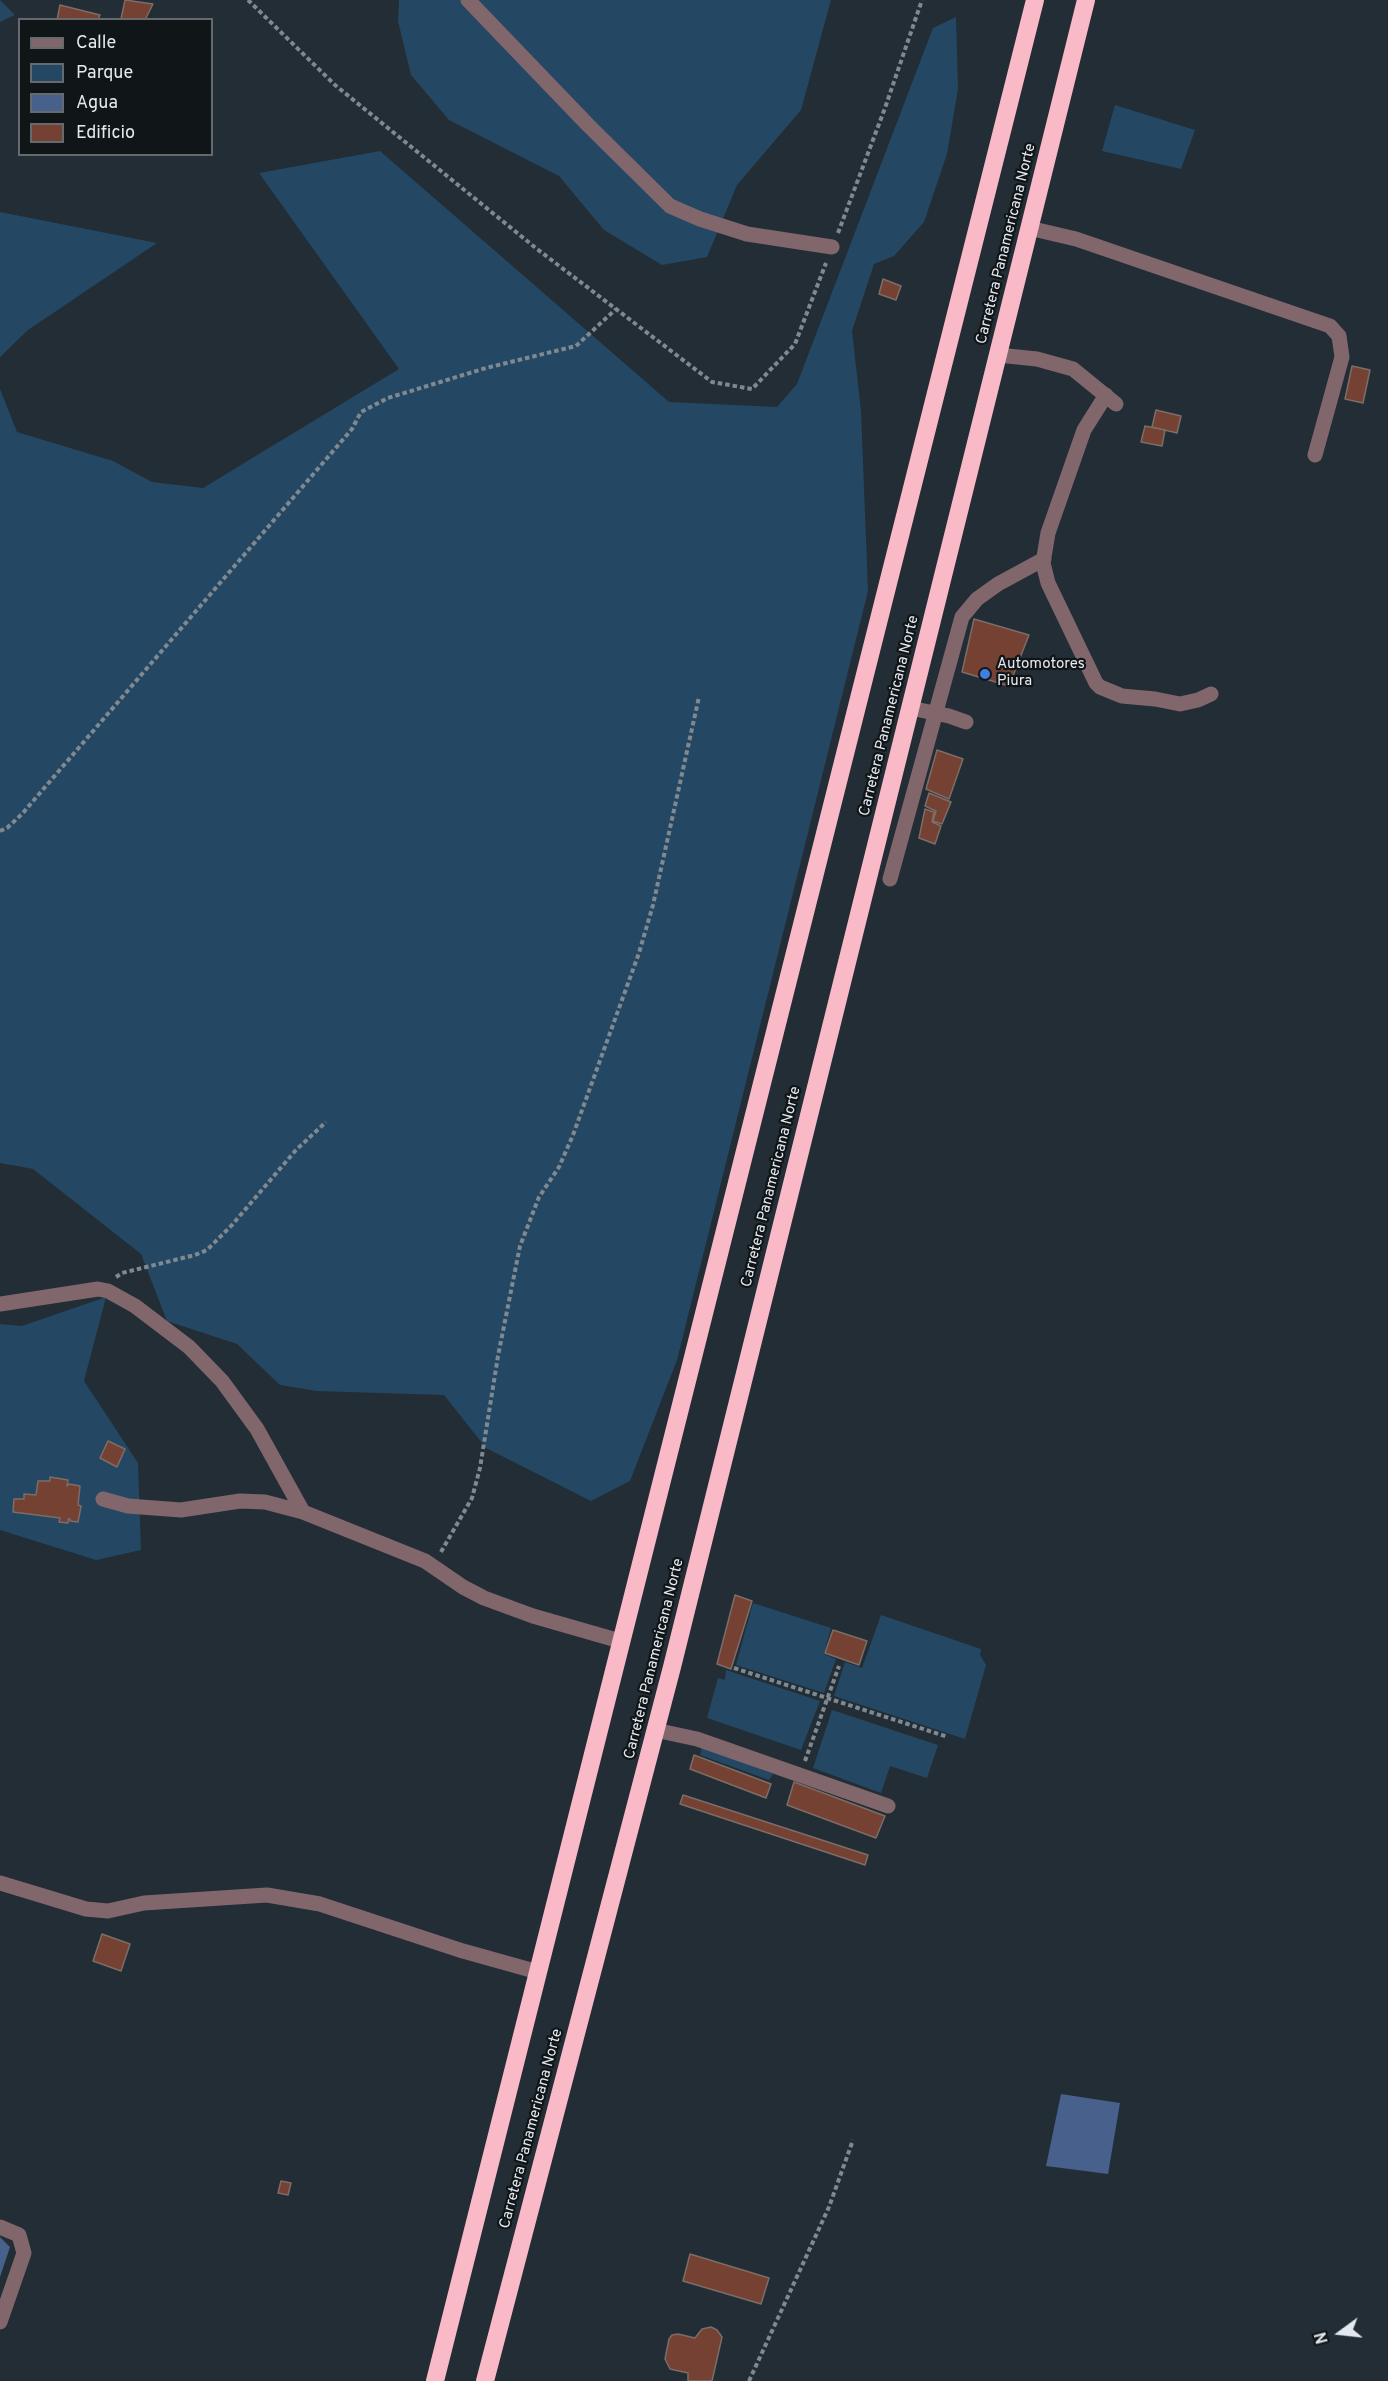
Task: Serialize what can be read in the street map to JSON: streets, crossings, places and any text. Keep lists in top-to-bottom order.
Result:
{
  "streets": {
    "highway": ["Carretera Panamericana Norte"]
  },
  "places": ["Automotores Piura"],
  "legend": [
    "Calle",
    "Parque",
    "Agua",
    "Edificio"
  ],
  "north": "left"
}
